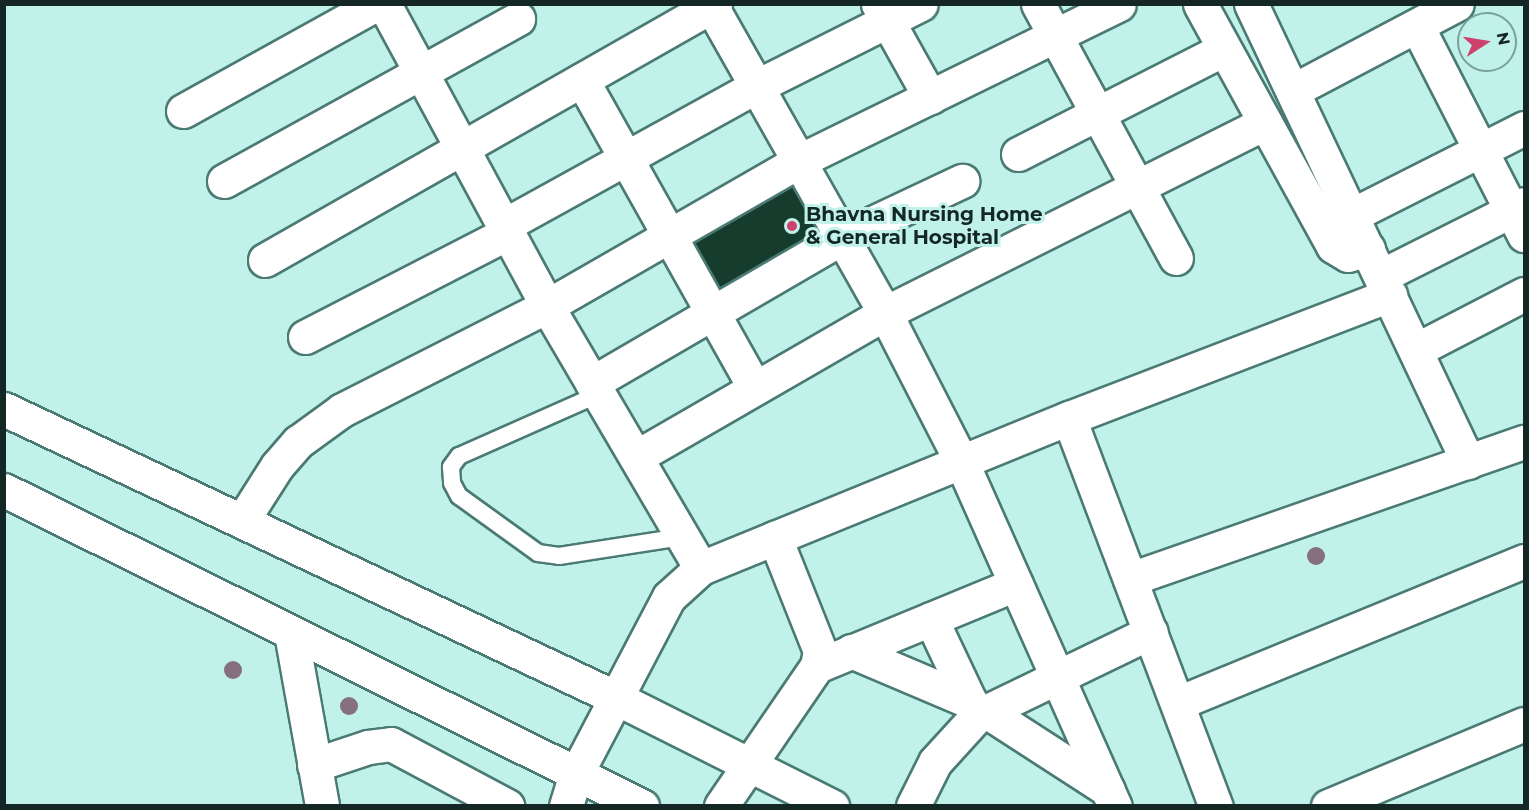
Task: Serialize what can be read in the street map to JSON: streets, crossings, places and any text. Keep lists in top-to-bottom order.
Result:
{
  "places": ["Bhavna Nursing Home & General Hospital"],
  "north": "right"
}
